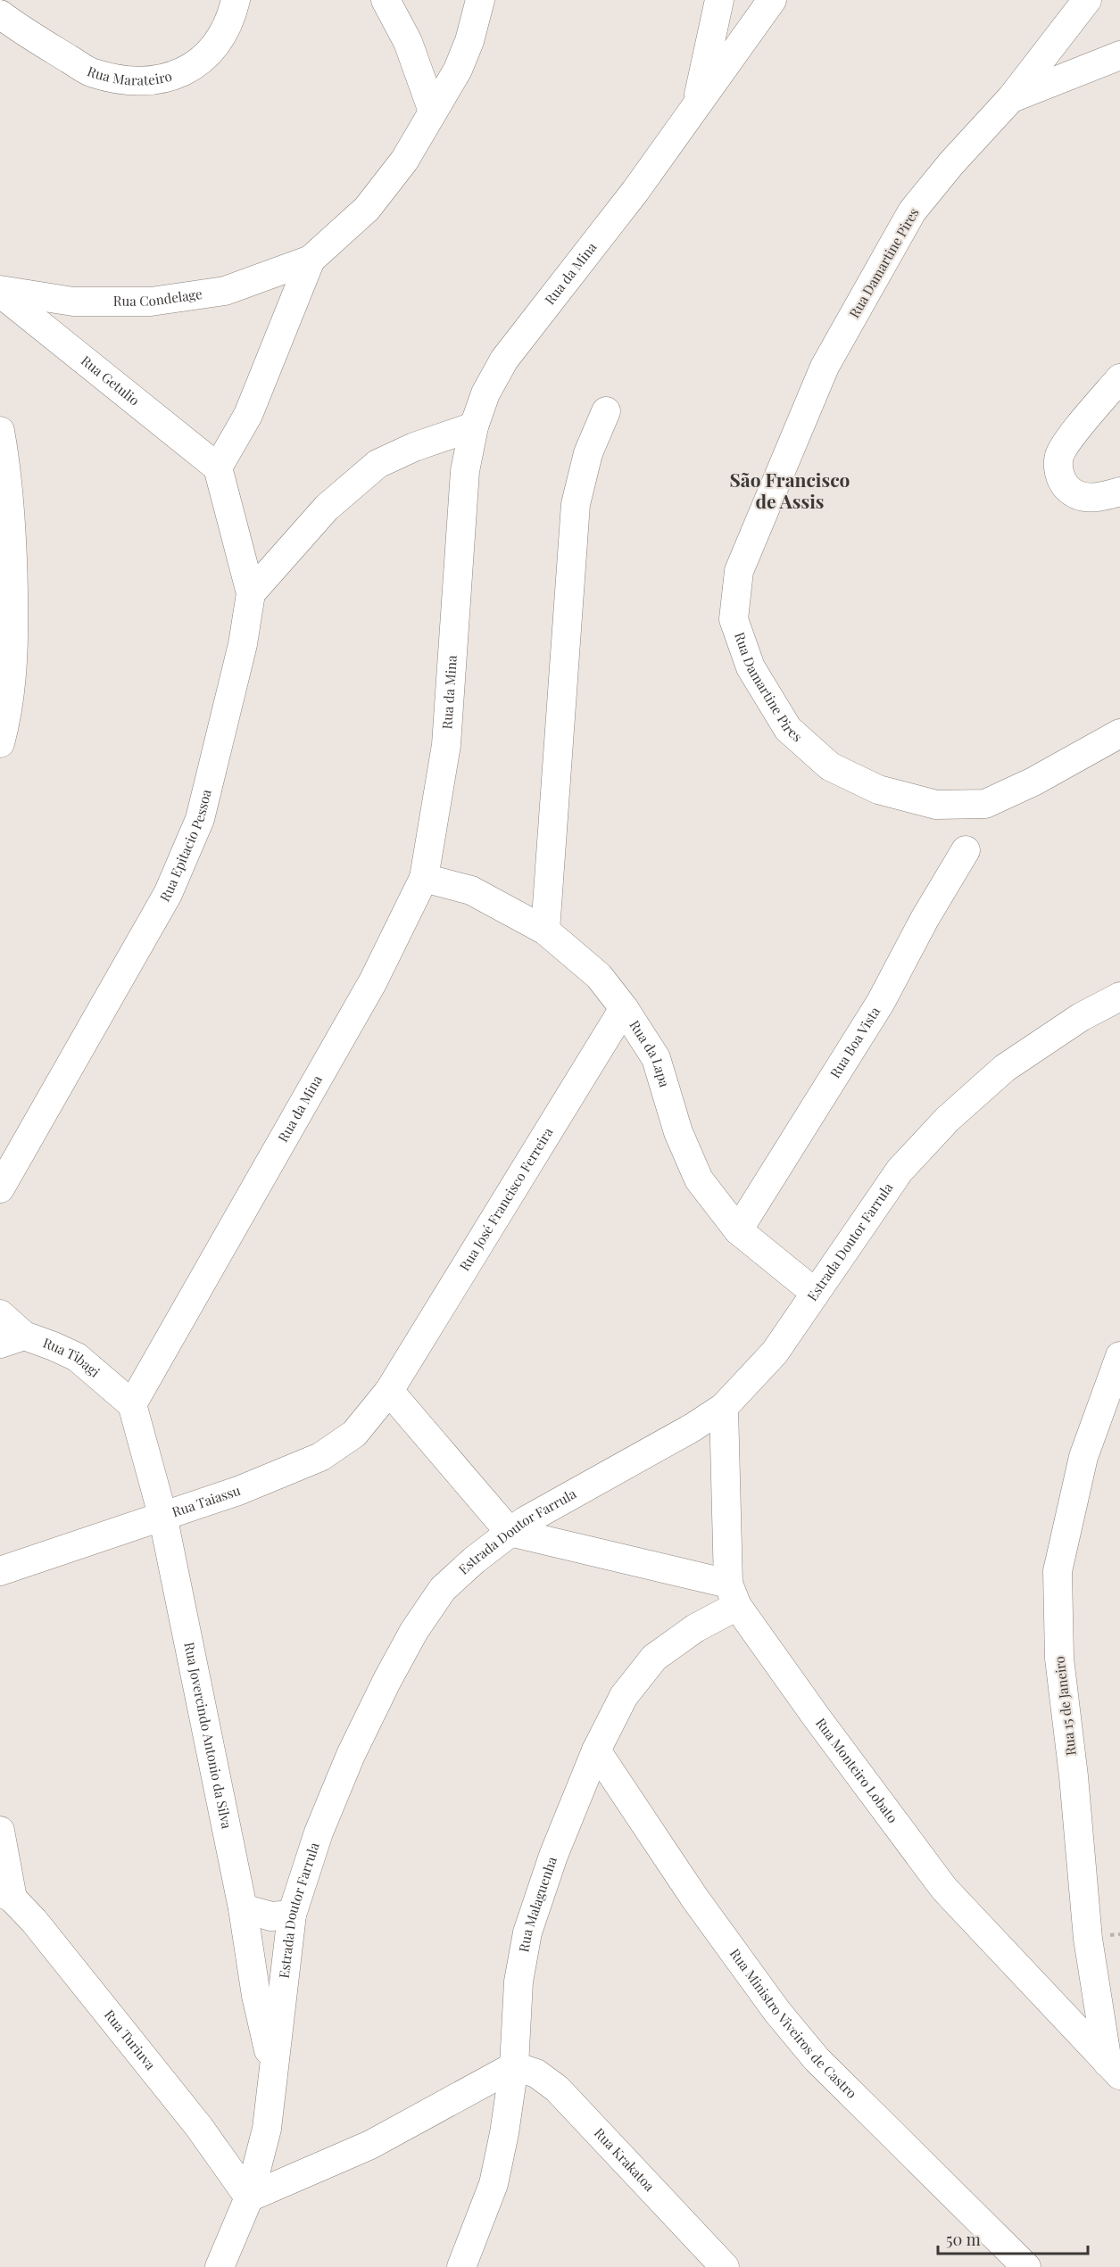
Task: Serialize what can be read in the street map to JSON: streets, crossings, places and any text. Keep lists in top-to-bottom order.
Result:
{
  "streets": {
    "street": [
      "Rua Marateiro",
      "Rua Damartine Pires",
      "Rua da Mina",
      "Rua Condelage",
      "Rua Getulio",
      "Rua Epitacio Pessoa",
      "Rua Boa Vista",
      "Rua da Lapa",
      "Rua José Francisco Ferreira",
      "Estrada Doutor Farrula",
      "Rua Tibagi",
      "Rua Taiassu",
      "Rua 15 de Janeiro",
      "Rua Jovercindo Antonio da Silva",
      "Rua Monteiro Lobato",
      "Rua Malaguenha",
      "Rua Ministro Viveiros de Castro",
      "Rua Turiuva",
      "Rua Krakatoa"
    ]
  },
  "crossings": [
    ["Rua da Mina", "Rua da Lapa"],
    ["Rua da Mina", "Rua Tibagi"],
    ["Rua da Mina", "Rua Jovercindo Antonio da Silva"],
    ["Rua Condelage", "Rua Getulio"],
    ["Rua Condelage", "Rua Epitacio Pessoa"],
    ["Rua Getulio", "Rua Epitacio Pessoa"],
    ["Rua Boa Vista", "Rua da Lapa"],
    ["Rua da Lapa", "Rua José Francisco Ferreira"],
    ["Rua da Lapa", "Estrada Doutor Farrula"],
    ["Rua José Francisco Ferreira", "Rua Taiassu"],
    ["Estrada Doutor Farrula", "Rua Jovercindo Antonio da Silva"],
    ["Estrada Doutor Farrula", "Rua Turiuva"],
    ["Rua Tibagi", "Rua Jovercindo Antonio da Silva"],
    ["Rua Taiassu", "Rua Jovercindo Antonio da Silva"],
    ["Rua 15 de Janeiro", "Rua Monteiro Lobato"],
    ["Rua Monteiro Lobato", "Rua Malaguenha"],
    ["Rua Malaguenha", "Rua Ministro Viveiros de Castro"],
    ["Rua Malaguenha", "Rua Krakatoa"]
  ],
  "districts": ["São Francisco de Assis"],
  "scale_bar": "50 m"
}
